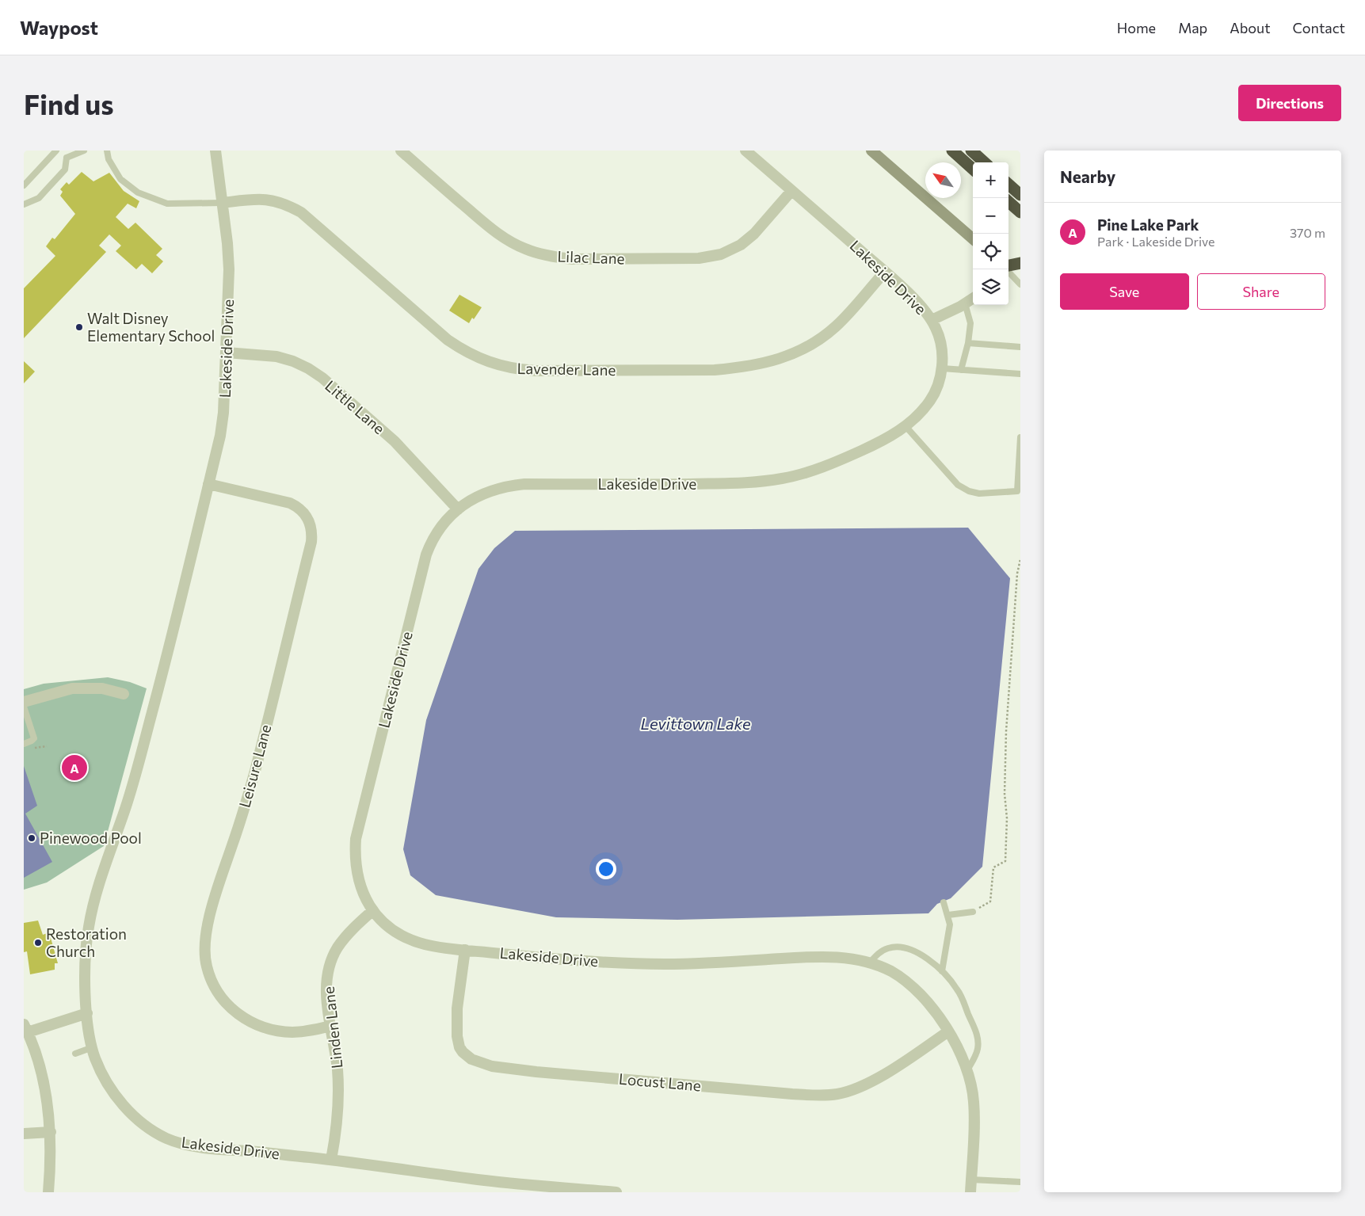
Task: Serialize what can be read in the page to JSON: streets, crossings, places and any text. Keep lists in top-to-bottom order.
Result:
{
  "streets": {
    "street": [
      "Lilac Lane",
      "Lakeside Drive",
      "Lavender Lane",
      "Little Lane",
      "Leisure Lane",
      "Linden Lane",
      "Locust Lane"
    ]
  },
  "crossings": [
    ["Lilac Lane", "Lakeside Drive"],
    ["Lakeside Drive", "Lavender Lane"],
    ["Lakeside Drive", "Little Lane"],
    ["Lakeside Drive", "Leisure Lane"],
    ["Lakeside Drive", "Linden Lane"],
    ["Lakeside Drive", "Locust Lane"],
    ["Leisure Lane", "Linden Lane"]
  ],
  "water": ["Levittown Lake"],
  "places": ["Walt Disney Elementary School", "Pinewood Pool", "Restoration Church"],
  "north": "top left",
  "page": {
    "header": "Waypost",
    "nav": [
      "Home",
      "Map",
      "About",
      "Contact"
    ],
    "buttons": [
      "Directions",
      ["Save", "Share"]
    ],
    "title": "Find us",
    "heading": "Nearby",
    "map_buttons": ["+", "−"],
    "list": [
      {
        "mark": "A",
        "name": "Pine Lake Park",
        "note": "Park · Lakeside Drive",
        "value": "370 m"
      }
    ],
    "pins": "A"
  }
}
